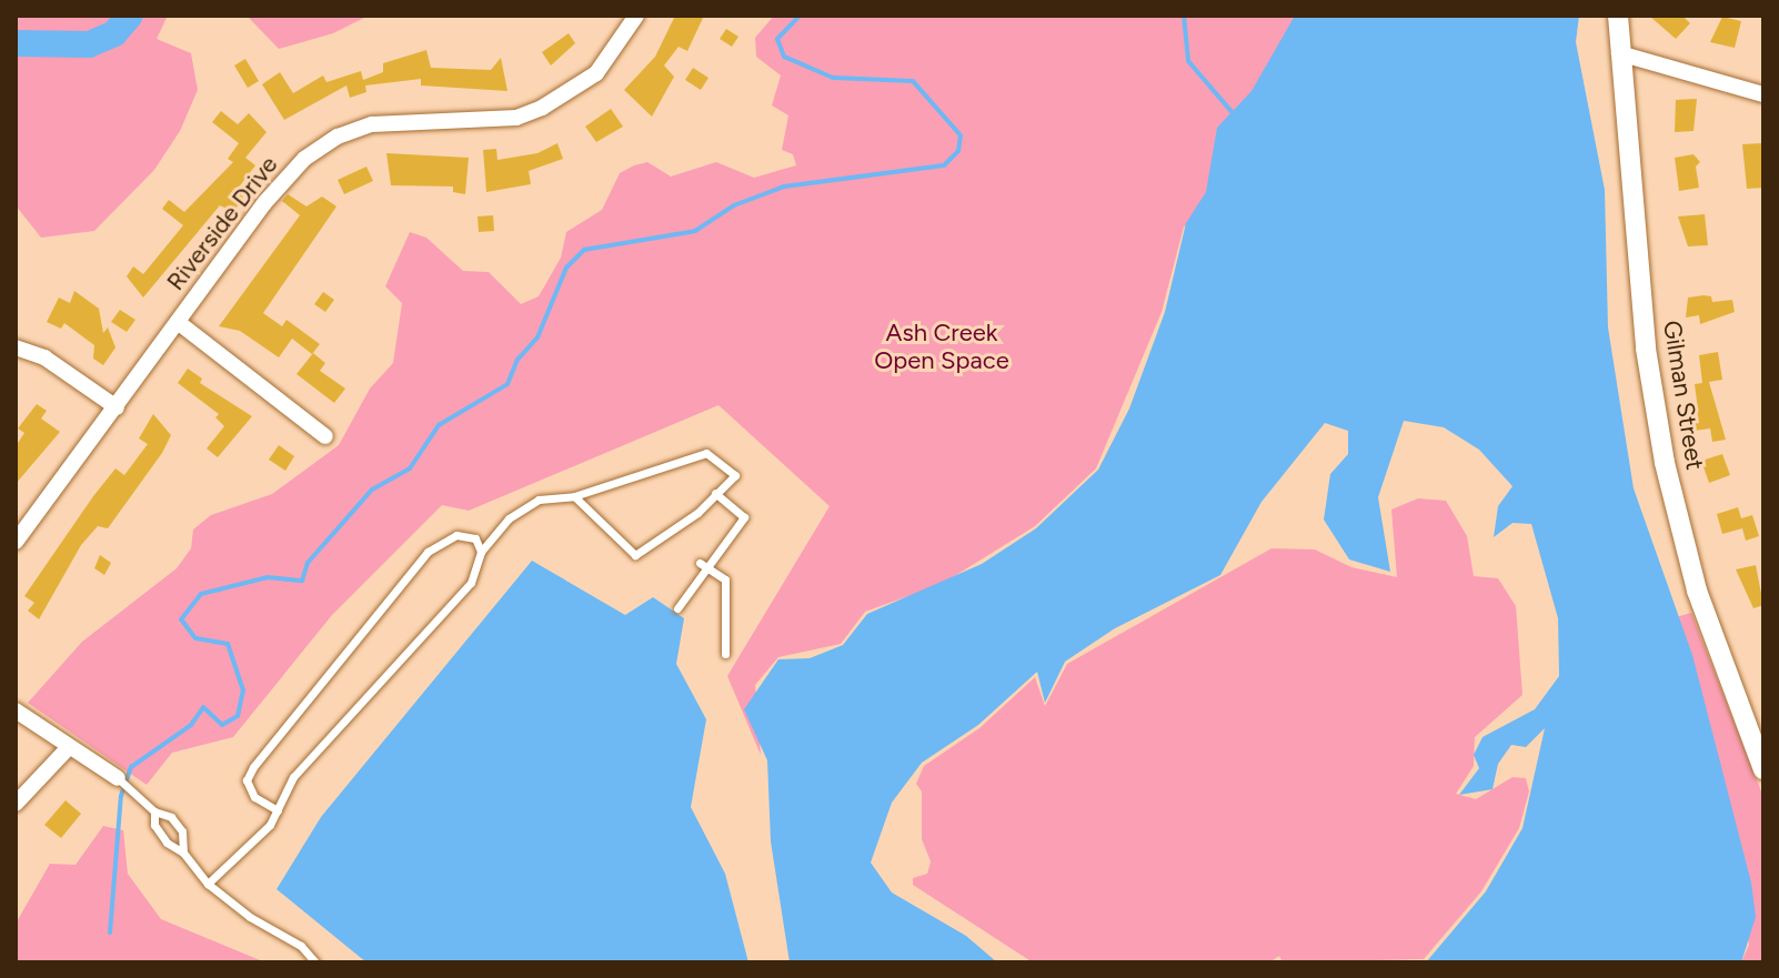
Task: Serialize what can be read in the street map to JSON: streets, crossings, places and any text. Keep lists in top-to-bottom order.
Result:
{
  "streets": {
    "street": ["Riverside Drive", "Gilman Street"]
  },
  "parks": ["Ash Creek Open Space"]
}
